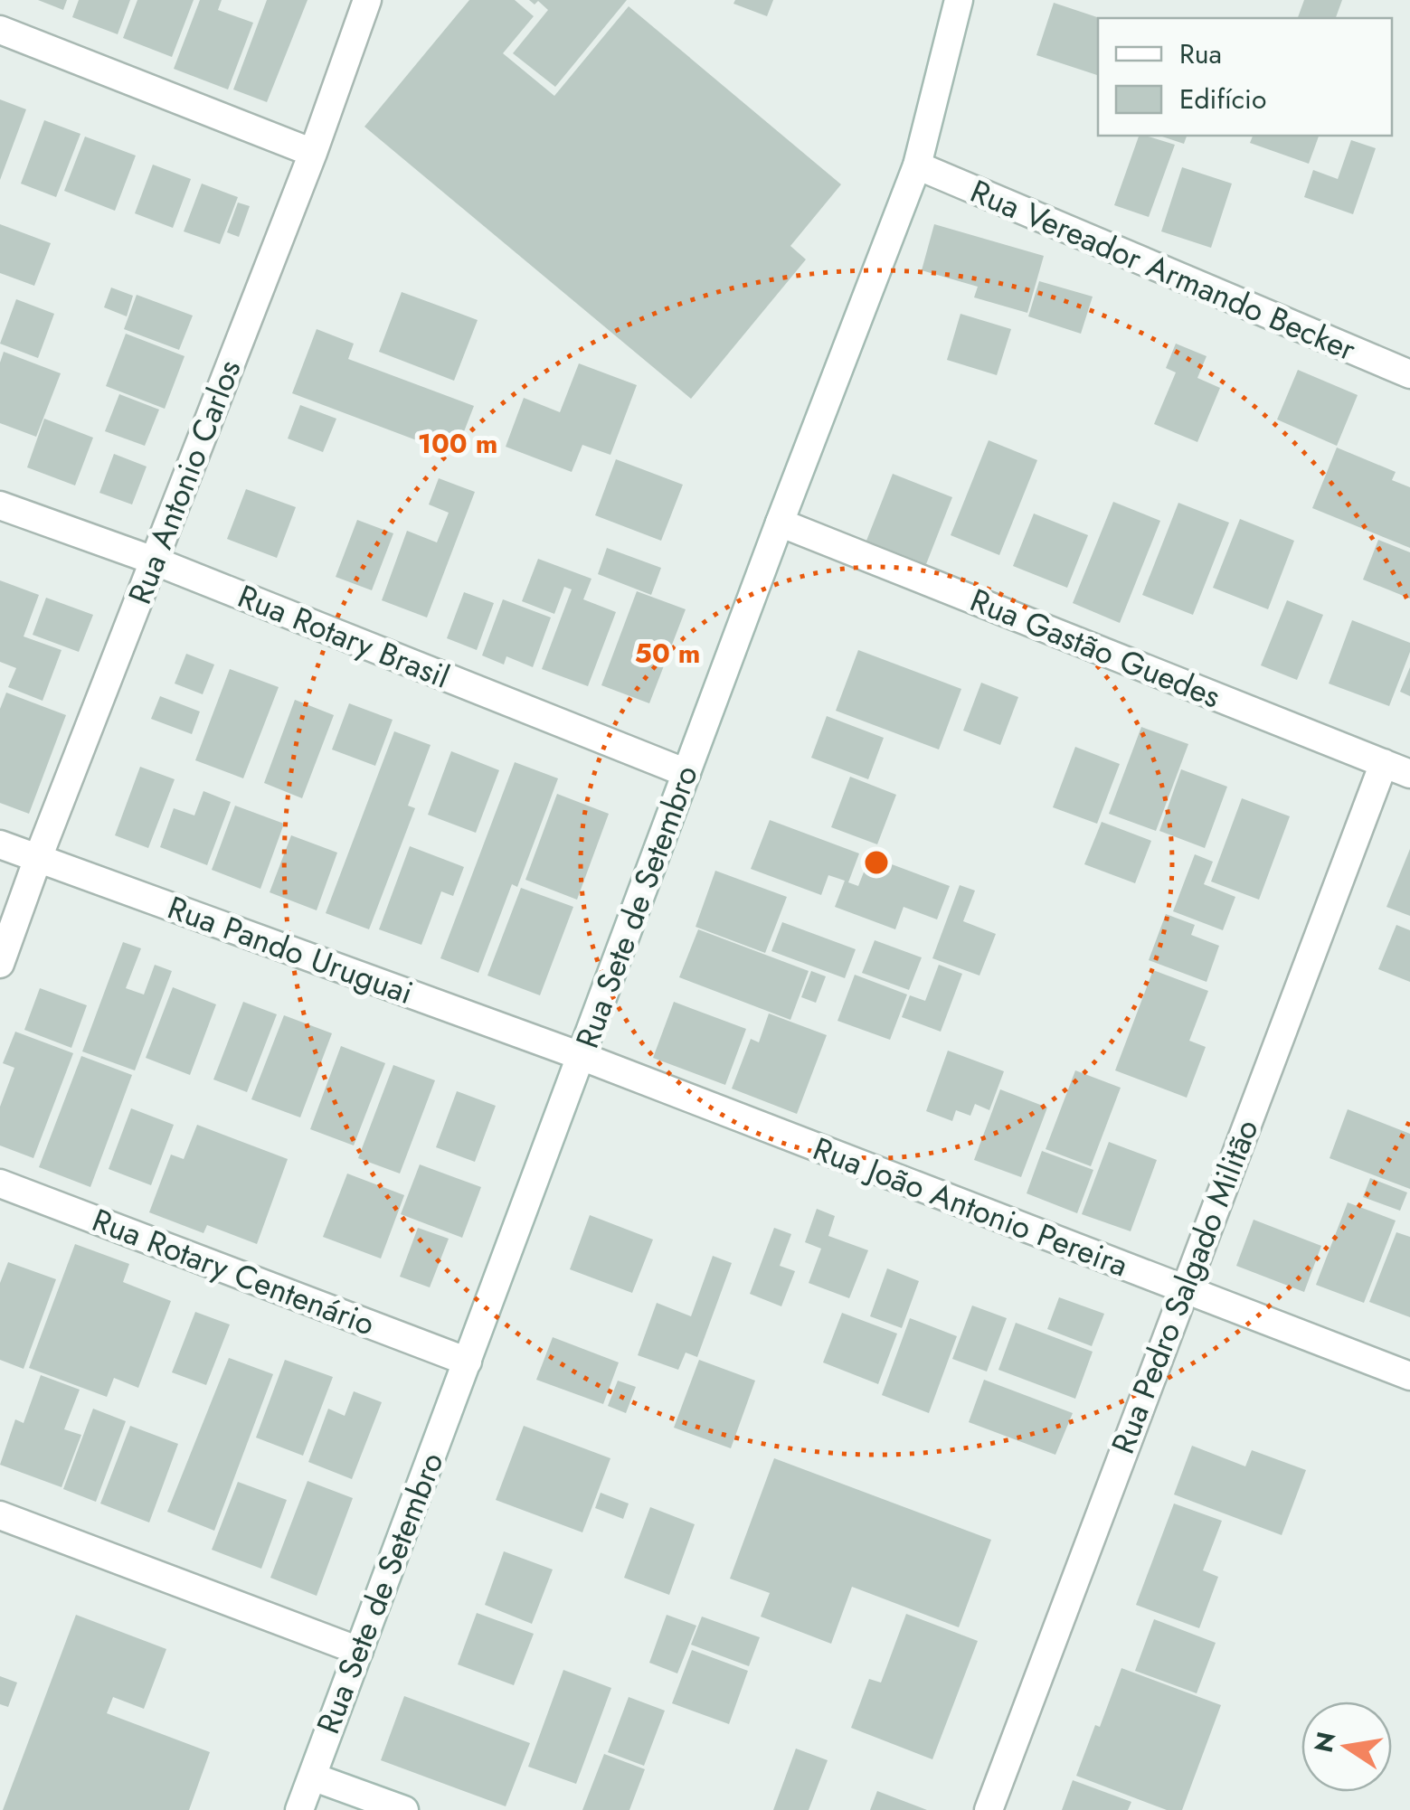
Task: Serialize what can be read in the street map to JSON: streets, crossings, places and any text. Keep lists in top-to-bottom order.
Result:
{
  "streets": {
    "street": [
      "Rua Vereador Armando Becker",
      "Rua Antonio Carlos",
      "Rua Rotary Brasil",
      "Rua Gastão Guedes",
      "Rua Sete de Setembro",
      "Rua Pando Uruguai",
      "Rua João Antonio Pereira",
      "Rua Rotary Centenário",
      "Rua Pedro Salgado Militão"
    ]
  },
  "crossings": [
    ["Rua Vereador Armando Becker", "Rua Sete de Setembro"],
    ["Rua Antonio Carlos", "Rua Rotary Brasil"],
    ["Rua Antonio Carlos", "Rua Pando Uruguai"],
    ["Rua Rotary Brasil", "Rua Sete de Setembro"],
    ["Rua Gastão Guedes", "Rua Sete de Setembro"],
    ["Rua Gastão Guedes", "Rua Pedro Salgado Militão"],
    ["Rua Sete de Setembro", "Rua Pando Uruguai"],
    ["Rua Sete de Setembro", "Rua João Antonio Pereira"],
    ["Rua Sete de Setembro", "Rua Rotary Centenário"],
    ["Rua Pando Uruguai", "Rua João Antonio Pereira"],
    ["Rua João Antonio Pereira", "Rua Pedro Salgado Militão"]
  ],
  "legend": ["Rua", "Edifício"],
  "north": "left",
  "rings": ["100 m", "50 m"]
}
